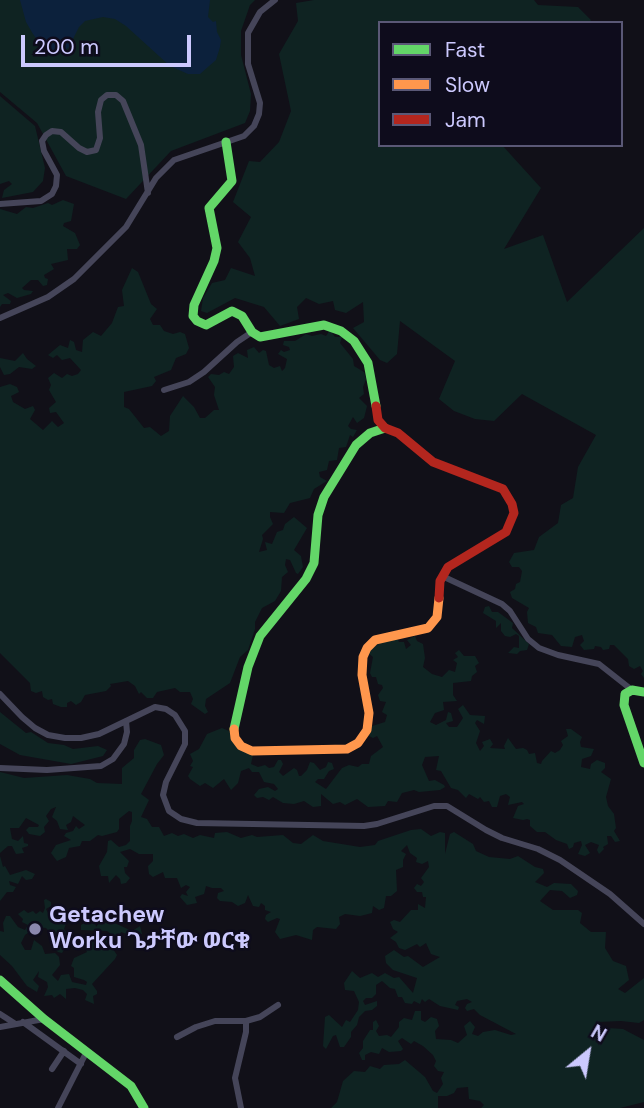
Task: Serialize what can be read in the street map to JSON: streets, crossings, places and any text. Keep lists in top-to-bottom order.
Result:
{
  "places": ["Getachew Worku ጌታቸው ወርቁ"],
  "legend": ["Fast", "Slow", "Jam"],
  "scale_bar": "200 m",
  "north": "top right"
}
